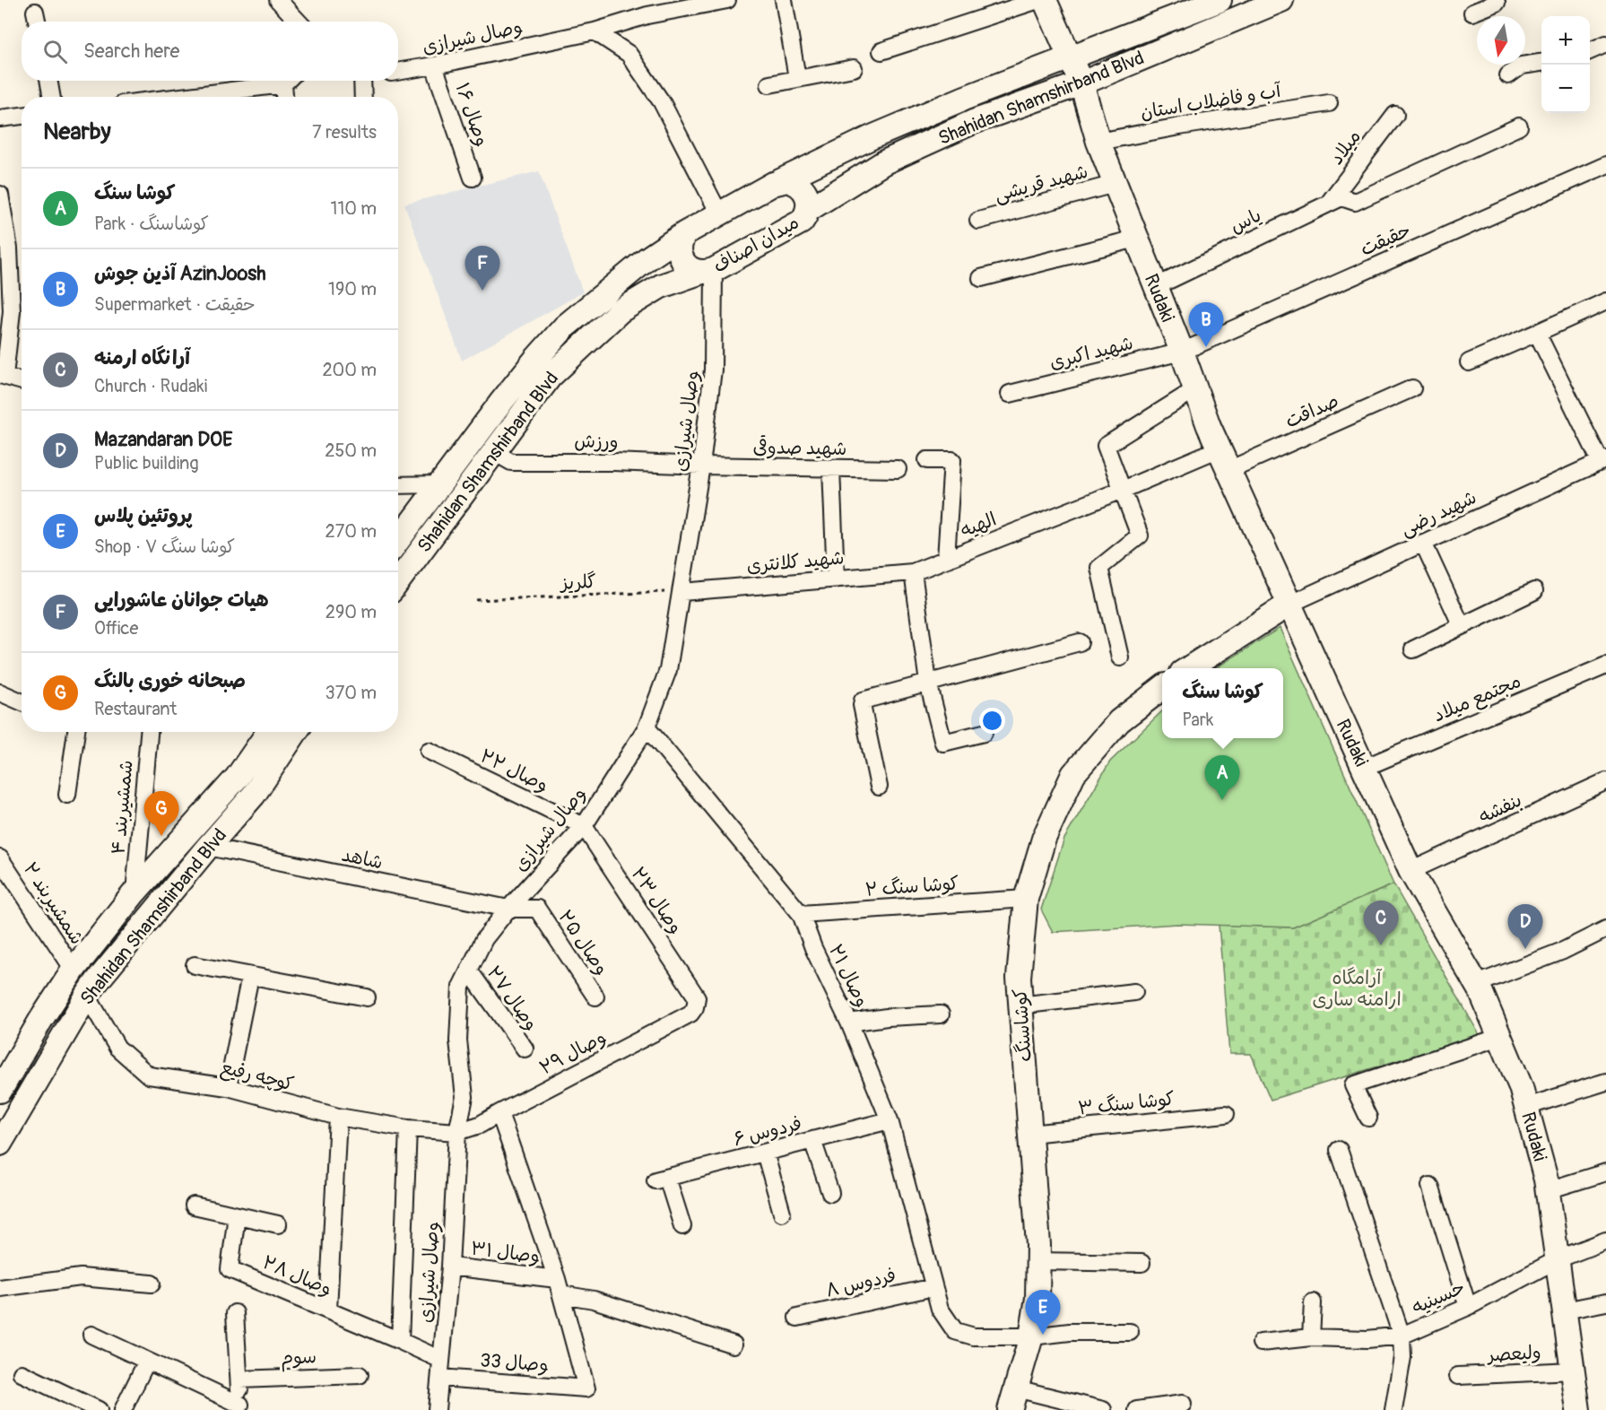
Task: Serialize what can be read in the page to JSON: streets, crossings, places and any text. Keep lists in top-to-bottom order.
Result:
{
  "streets": {
    "main road": [
      "Shahidan Shamshirband Blvd",
      "میدان اصناف",
      "Rudaki",
      "کوشاسنگ"
    ],
    "street": [
      "وصال شیرازی",
      "آب و فاضلاب استان",
      "وصال ۱۶",
      "میلاد",
      "شهید قریشی",
      "یاس",
      "حقیقت",
      "شهید اکبری",
      "صداقت",
      "ورزش",
      "شهید صدوقی",
      "شهید رضی",
      "الهیه",
      "شهید کلانتری",
      "مجتمع میلاد",
      "وصال ۲۲",
      "شمشیربند ۴",
      "بنفشه",
      "شاهد",
      "کوشا سنگ ۲",
      "وصال ۲۳",
      "شمشیربند ۲",
      "وصال ۲۵",
      "وصال ۲۱",
      "وصال ۲۷",
      "وصال ۲۹",
      "کوچه رفیع",
      "کوشا سنگ ۳",
      "فردوس ۶",
      "وصال ۳۱",
      "وصال ۲۸",
      "فردوس ۸",
      "حسینیه",
      "ولیعصر",
      "سوم",
      "وصال 33"
    ],
    "path": ["گلریز"]
  },
  "crossings": [
    ["وصال شیرازی", "Shahidan Shamshirband Blvd"],
    ["وصال شیرازی", "وصال ۱۶"],
    ["وصال شیرازی", "میدان اصناف"],
    ["وصال شیرازی", "ورزش"],
    ["وصال شیرازی", "شهید صدوقی"],
    ["وصال شیرازی", "شهید کلانتری"],
    ["وصال شیرازی", "گلریز"],
    ["وصال شیرازی", "وصال ۲۲"],
    ["وصال شیرازی", "شاهد"],
    ["وصال شیرازی", "وصال ۲۳"],
    ["وصال شیرازی", "وصال ۲۵"],
    ["وصال شیرازی", "وصال ۲۱"],
    ["وصال شیرازی", "وصال ۲۷"],
    ["وصال شیرازی", "وصال ۲۹"],
    ["وصال شیرازی", "کوچه رفیع"],
    ["وصال شیرازی", "وصال ۳۱"],
    ["وصال شیرازی", "وصال ۲۸"],
    ["وصال شیرازی", "وصال 33"],
    ["Shahidan Shamshirband Blvd", "میدان اصناف"],
    ["Shahidan Shamshirband Blvd", "Rudaki"],
    ["Shahidan Shamshirband Blvd", "ورزش"],
    ["Shahidan Shamshirband Blvd", "شمشیربند ۴"],
    ["Shahidan Shamshirband Blvd", "شاهد"],
    ["Shahidan Shamshirband Blvd", "شمشیربند ۲"],
    ["Shahidan Shamshirband Blvd", "کوچه رفیع"],
    ["آب و فاضلاب استان", "Rudaki"],
    ["میلاد", "یاس"],
    ["شهید قریشی", "Rudaki"],
    ["یاس", "Rudaki"],
    ["حقیقت", "Rudaki"],
    ["حقیقت", "شهید اکبری"],
    ["Rudaki", "شهید اکبری"],
    ["Rudaki", "صداقت"],
    ["Rudaki", "شهید رضی"],
    ["Rudaki", "الهیه"],
    ["Rudaki", "مجتمع میلاد"],
    ["Rudaki", "بنفشه"],
    ["Rudaki", "حسینیه"],
    ["Rudaki", "ولیعصر"],
    ["ورزش", "شهید صدوقی"],
    ["الهیه", "شهید کلانتری"],
    ["شهید کلانتری", "گلریز"],
    ["وصال ۲۲", "وصال ۲۳"],
    ["شاهد", "وصال ۲۵"],
    ["کوشا سنگ ۲", "وصال ۲۱"],
    ["کوشا سنگ ۲", "کوشاسنگ"],
    ["وصال ۲۳", "وصال ۲۹"],
    ["وصال ۲۱", "کوشاسنگ"],
    ["وصال ۲۱", "فردوس ۶"],
    ["وصال ۲۱", "فردوس ۸"],
    ["کوشاسنگ", "کوشا سنگ ۳"],
    ["وصال ۲۹", "کوچه رفیع"],
    ["وصال ۳۱", "وصال 33"]
  ],
  "parks": ["آرامگاه ارامنه ساری"],
  "north": "bottom",
  "page": {
    "map_buttons": ["+", "−"],
    "search": "Search here",
    "heading": ["Nearby", "7 results"],
    "list": [
      {
        "mark": "A",
        "name": "کوشا سنگ",
        "note": "Park · کوشاسنگ",
        "value": "110 m"
      },
      {
        "mark": "B",
        "name": "آذین جوش AzinJoosh",
        "note": "Supermarket · حقیقت",
        "value": "190 m"
      },
      {
        "mark": "C",
        "name": "آرانگاه ارمنه",
        "note": "Church · Rudaki",
        "value": "200 m"
      },
      {
        "mark": "D",
        "name": "Mazandaran DOE",
        "note": "Public building",
        "value": "250 m"
      },
      {
        "mark": "E",
        "name": "پروتئین پلاس",
        "note": "Shop · کوشا سنگ ۷",
        "value": "270 m"
      },
      {
        "mark": "F",
        "name": "هیات جوانان عاشورایی",
        "note": "Office",
        "value": "290 m"
      },
      {
        "mark": "G",
        "name": "صبحانه خوری بالنگ",
        "note": "Restaurant",
        "value": "370 m"
      }
    ],
    "pins": [
      "F",
      "B",
      "A",
      "G",
      "C",
      "D",
      "E"
    ],
    "popup": ["کوشا سنگ", "Park"]
  }
}
